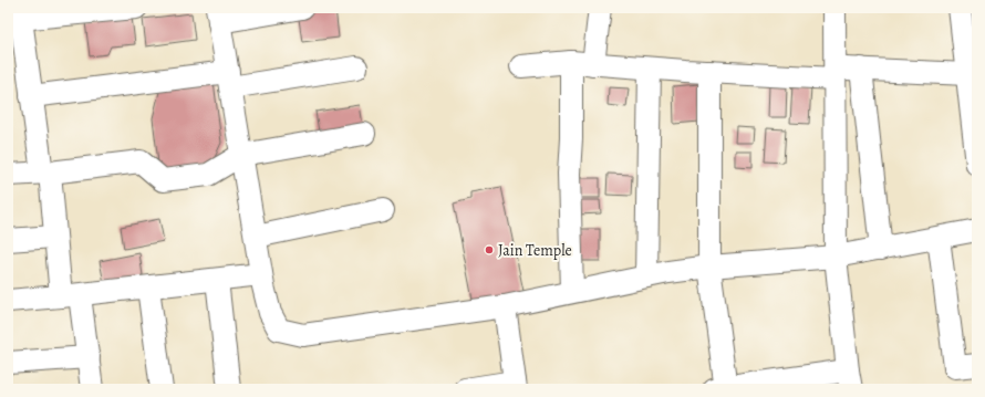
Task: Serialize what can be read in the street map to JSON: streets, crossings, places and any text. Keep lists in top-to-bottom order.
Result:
{
  "places": ["Jain Temple"]
}
